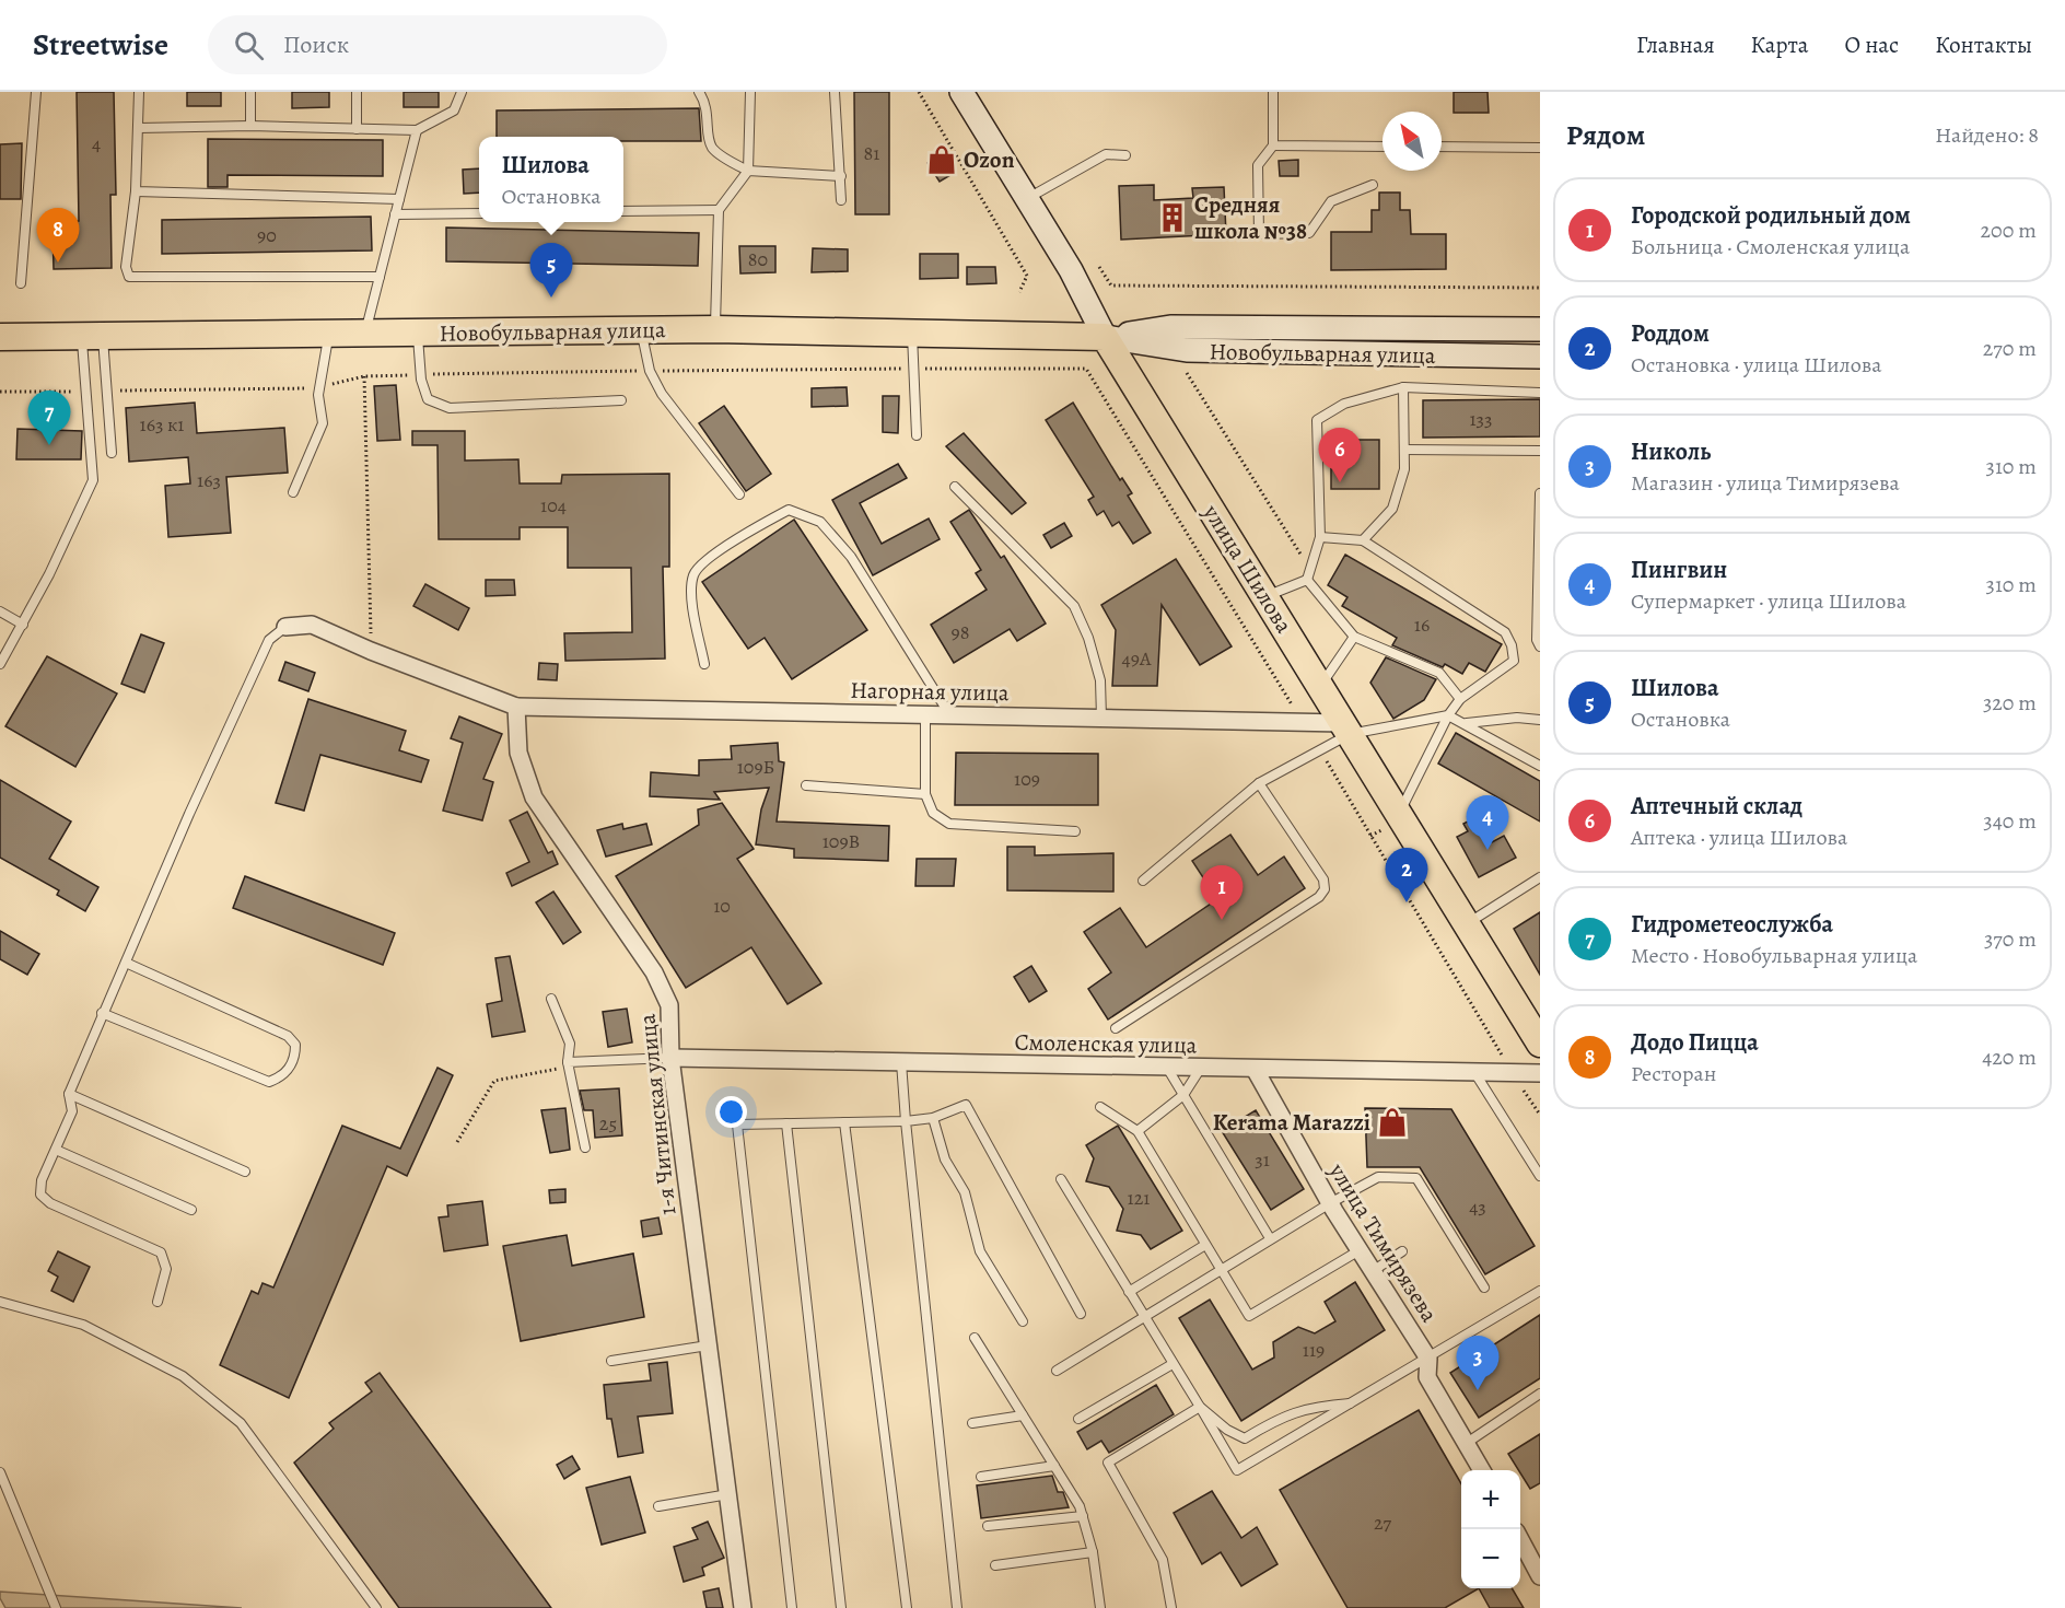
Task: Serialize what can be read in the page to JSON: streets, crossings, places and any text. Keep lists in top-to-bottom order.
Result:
{
  "streets": {
    "main road": ["Новобульварная улица", "улица Шилова"],
    "street": [
      "Нагорная улица",
      "Смоленская улица",
      "1-я Читинская улица",
      "улица Тимирязева"
    ]
  },
  "crossings": [
    ["Новобульварная улица", "улица Шилова"],
    ["улица Шилова", "Нагорная улица"],
    ["Нагорная улица", "1-я Читинская улица"],
    ["Смоленская улица", "1-я Читинская улица"],
    ["Смоленская улица", "улица Тимирязева"]
  ],
  "places": {
    "shop": ["Ozon", "Kerama Marazzi"],
    "building": ["Средняя школа №38"]
  },
  "house_numbers": [
    "4",
    "81",
    "90",
    "80",
    "133",
    "163 к1",
    "163",
    "104",
    "16",
    "98",
    "49А",
    "109Б",
    "109",
    "109В",
    "10",
    "25",
    "31",
    "121",
    "43",
    "119",
    "27"
  ],
  "north": "top left",
  "page": {
    "header": "Streetwise",
    "search": "Поиск",
    "nav": [
      "Главная",
      "Карта",
      "О нас",
      "Контакты"
    ],
    "heading": ["Рядом", "Найдено: 8"],
    "popup": ["Шилова", "Остановка"],
    "list": [
      {
        "mark": "1",
        "name": "Городской родильный дом",
        "note": "Больница · Смоленская улица",
        "value": "200 m"
      },
      {
        "mark": "2",
        "name": "Роддом",
        "note": "Остановка · улица Шилова",
        "value": "270 m"
      },
      {
        "mark": "3",
        "name": "Николь",
        "note": "Магазин · улица Тимирязева",
        "value": "310 m"
      },
      {
        "mark": "4",
        "name": "Пингвин",
        "note": "Супермаркет · улица Шилова",
        "value": "310 m"
      },
      {
        "mark": "5",
        "name": "Шилова",
        "note": "Остановка",
        "value": "320 m"
      },
      {
        "mark": "6",
        "name": "Аптечный склад",
        "note": "Аптека · улица Шилова",
        "value": "340 m"
      },
      {
        "mark": "7",
        "name": "Гидрометеослужба",
        "note": "Место · Новобульварная улица",
        "value": "370 m"
      },
      {
        "mark": "8",
        "name": "Додо Пицца",
        "note": "Ресторан",
        "value": "420 m"
      }
    ],
    "pins": [
      "8",
      "5",
      "7",
      "6",
      "4",
      "2",
      "1",
      "3"
    ],
    "map_buttons": ["+", "−"]
  }
}
